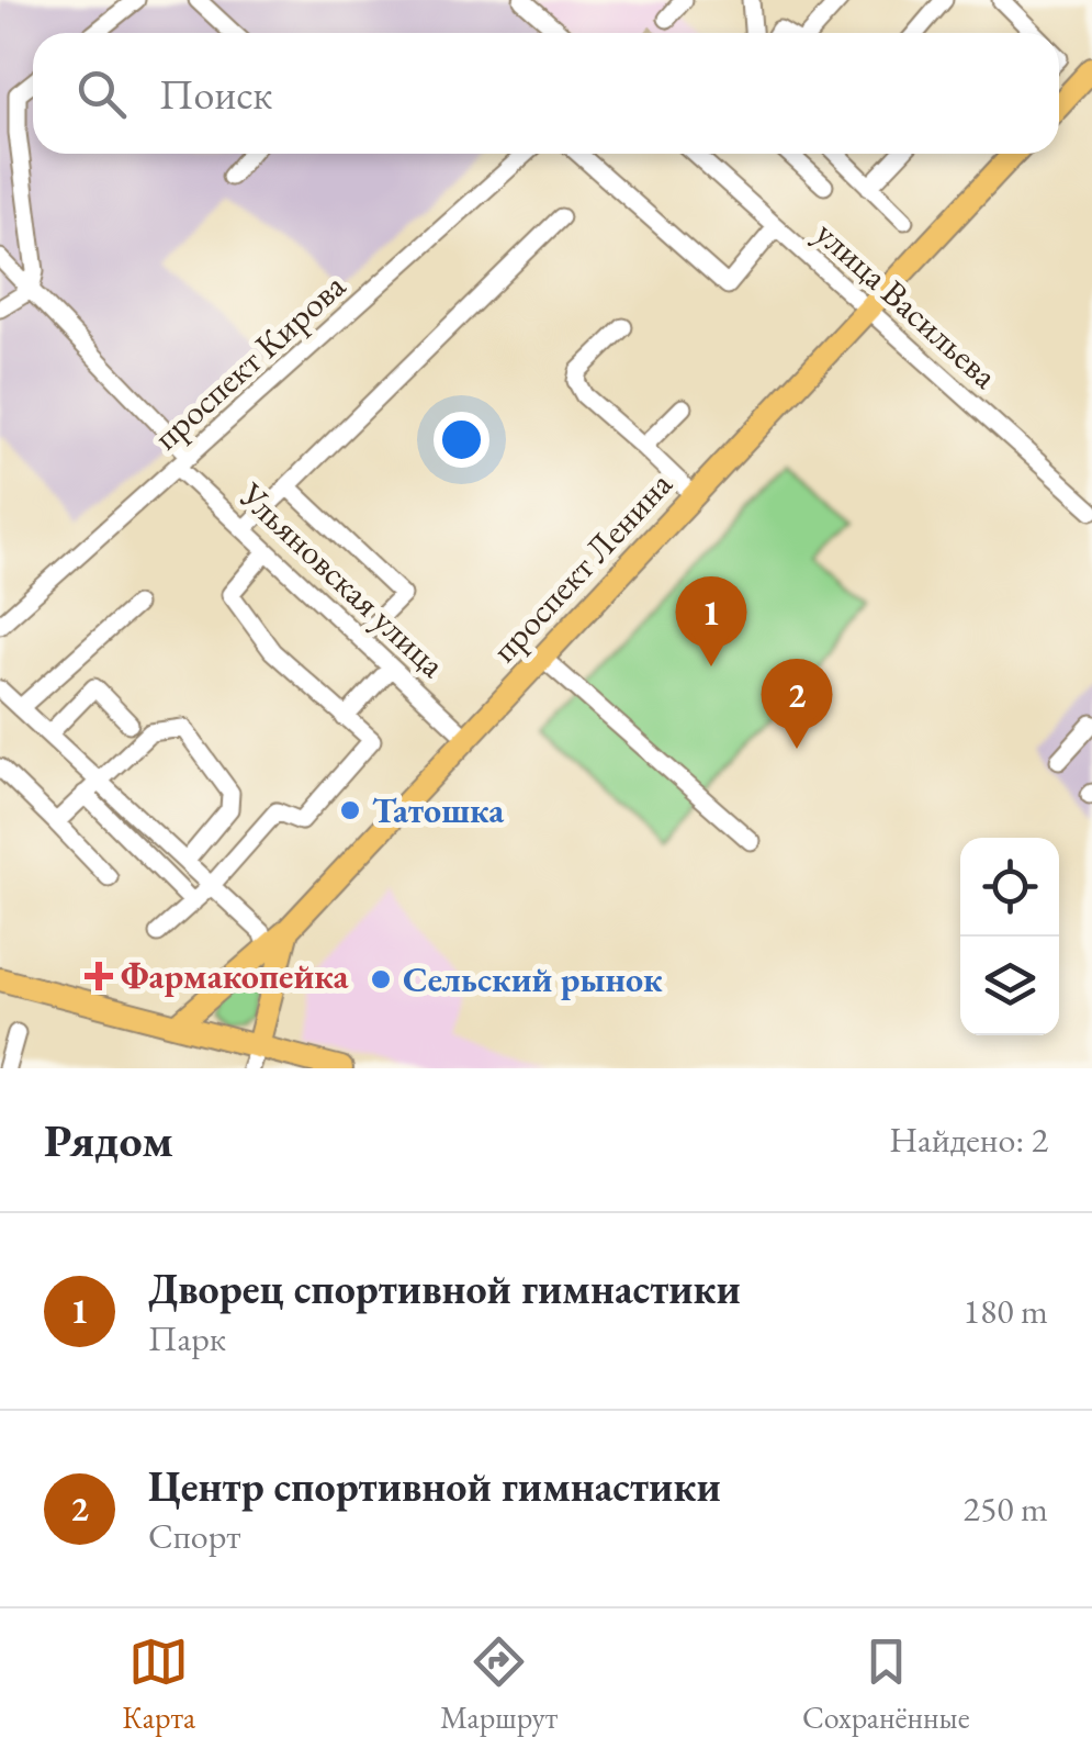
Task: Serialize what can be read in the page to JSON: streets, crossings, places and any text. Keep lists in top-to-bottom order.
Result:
{
  "streets": {
    "main road": ["проспект Ленина"],
    "street": ["улица Васильева", "проспект Кирова", "Ульяновская улица"]
  },
  "crossings": [
    ["улица Васильева", "проспект Ленина"],
    ["проспект Кирова", "Ульяновская улица"],
    ["проспект Ленина", "Ульяновская улица"]
  ],
  "places": {
    "other": ["Татошка", "Сельский рынок"],
    "health": ["Фармакопейка"]
  },
  "page": {
    "search": "Поиск",
    "pins": ["1", "2"],
    "heading": ["Рядом", "Найдено: 2"],
    "list": [
      {
        "mark": "1",
        "name": "Дворец спортивной гимнастики",
        "note": "Парк",
        "value": "180 m"
      },
      {
        "mark": "2",
        "name": "Центр спортивной гимнастики",
        "note": "Спорт",
        "value": "250 m"
      }
    ],
    "nav": ["Карта", "Маршрут", "Сохранённые"]
  }
}
